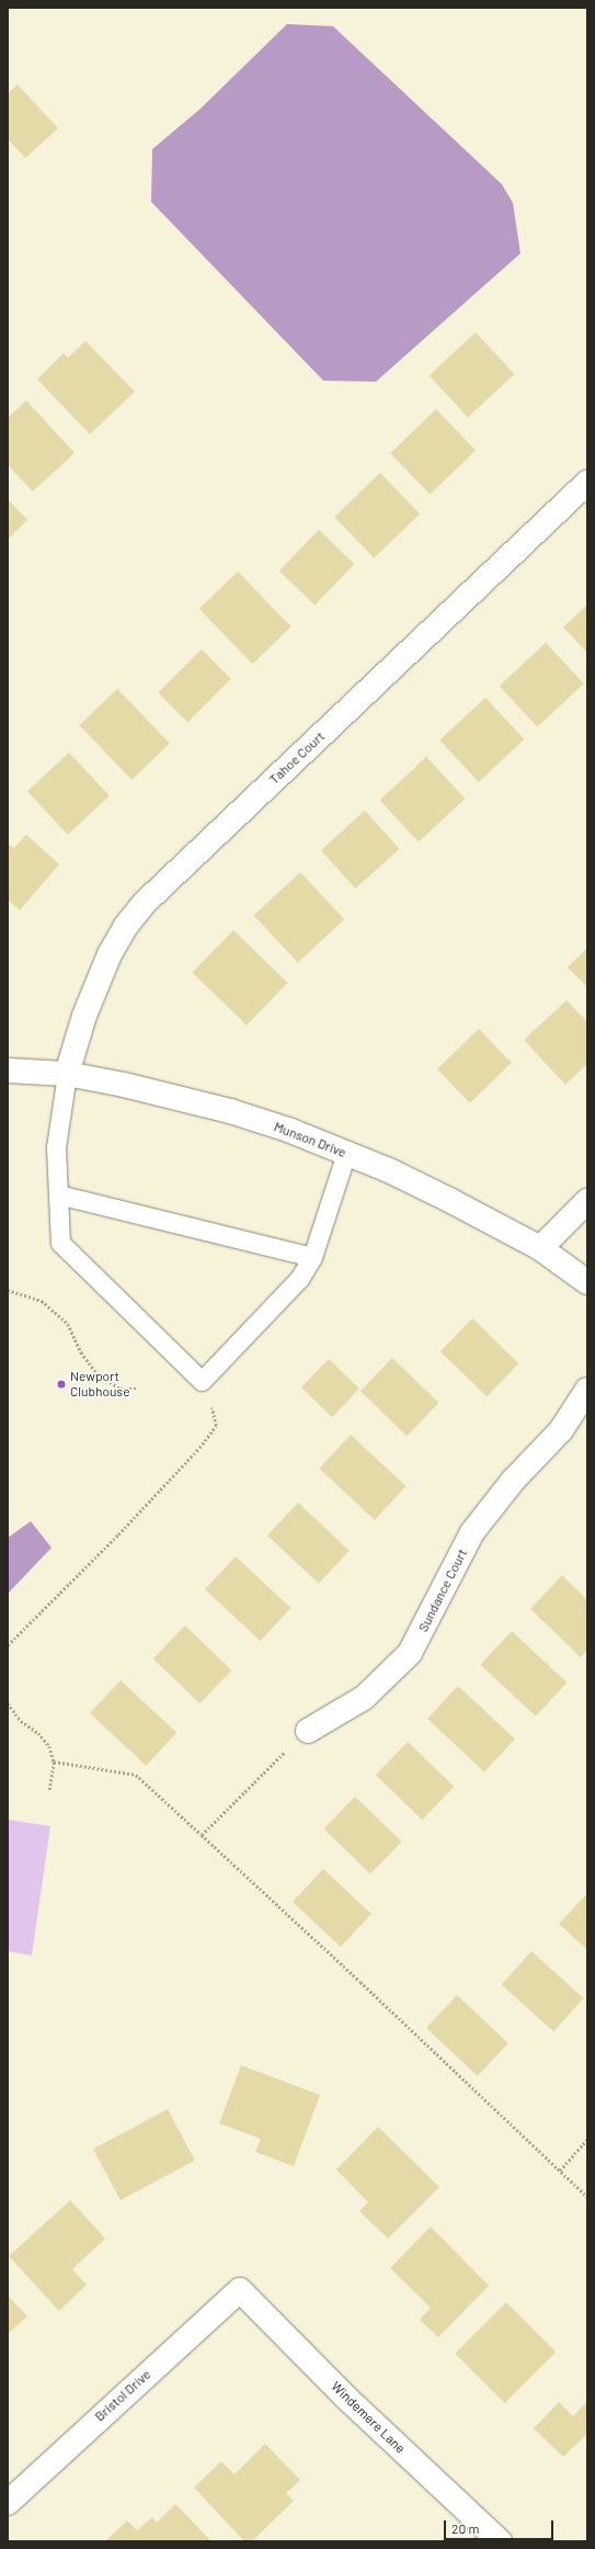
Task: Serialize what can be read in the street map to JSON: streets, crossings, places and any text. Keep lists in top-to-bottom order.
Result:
{
  "streets": {
    "street": [
      "Tahoe Court",
      "Munson Drive",
      "Sundance Court",
      "Bristol Drive",
      "Windemere Lane"
    ]
  },
  "crossings": [
    ["Tahoe Court", "Munson Drive"],
    ["Bristol Drive", "Windemere Lane"]
  ],
  "places": ["Newport Clubhouse"],
  "scale_bar": "20 m"
}
